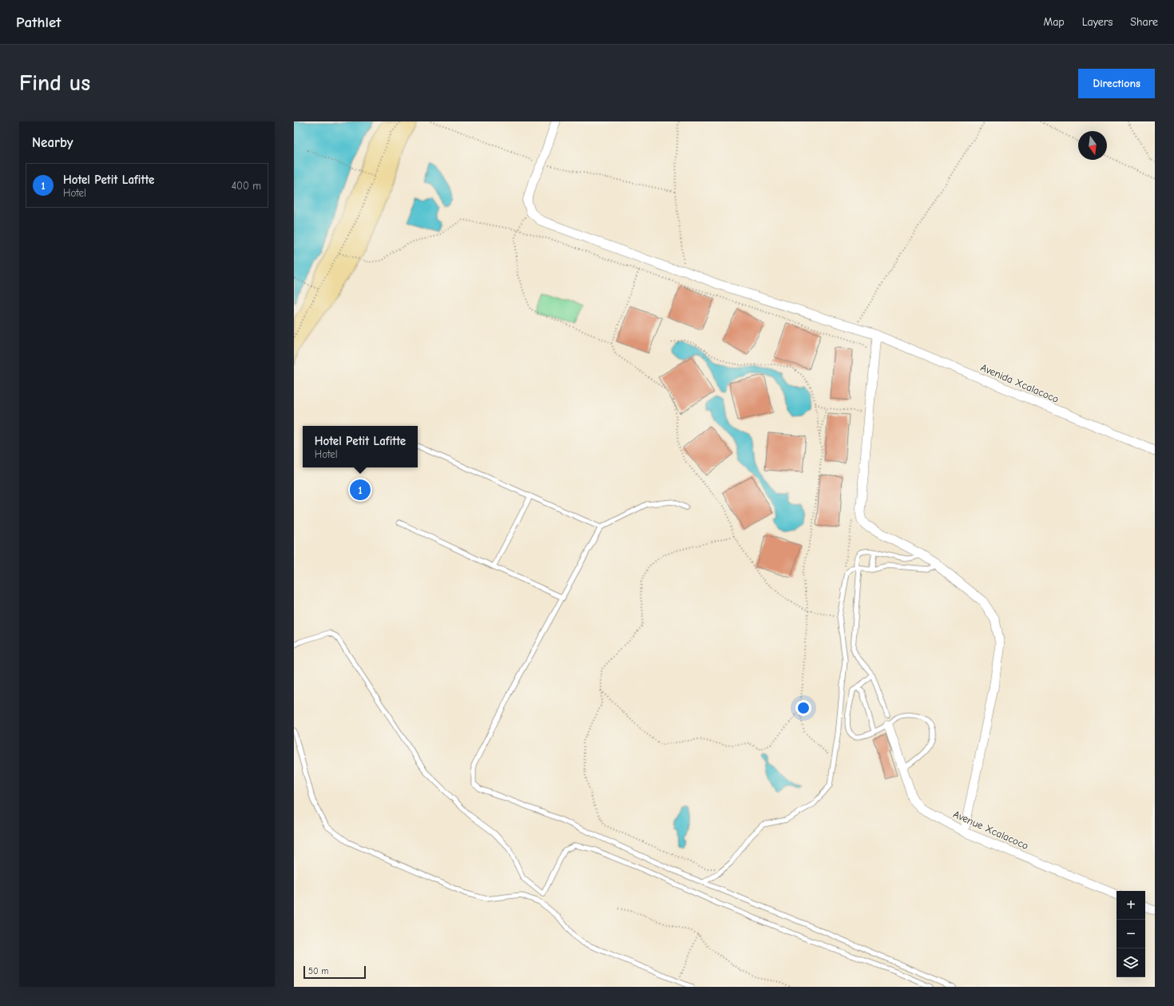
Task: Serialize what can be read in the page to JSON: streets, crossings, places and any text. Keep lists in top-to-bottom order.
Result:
{
  "streets": {
    "street": ["Avenida Xcalacoco", "Avenue Xcalacoco"]
  },
  "scale_bar": "50 m",
  "north": "bottom",
  "page": {
    "header": "Pathlet",
    "nav": ["Map", "Layers", "Share"],
    "buttons": "Directions",
    "title": "Find us",
    "heading": "Nearby",
    "list": [
      {
        "mark": "1",
        "name": "Hotel Petit Lafitte",
        "note": "Hotel",
        "value": "400 m"
      }
    ],
    "popup": ["Hotel Petit Lafitte", "Hotel"],
    "pins": "1",
    "map_buttons": ["+", "−"],
    "scale": "50 m"
  }
}
